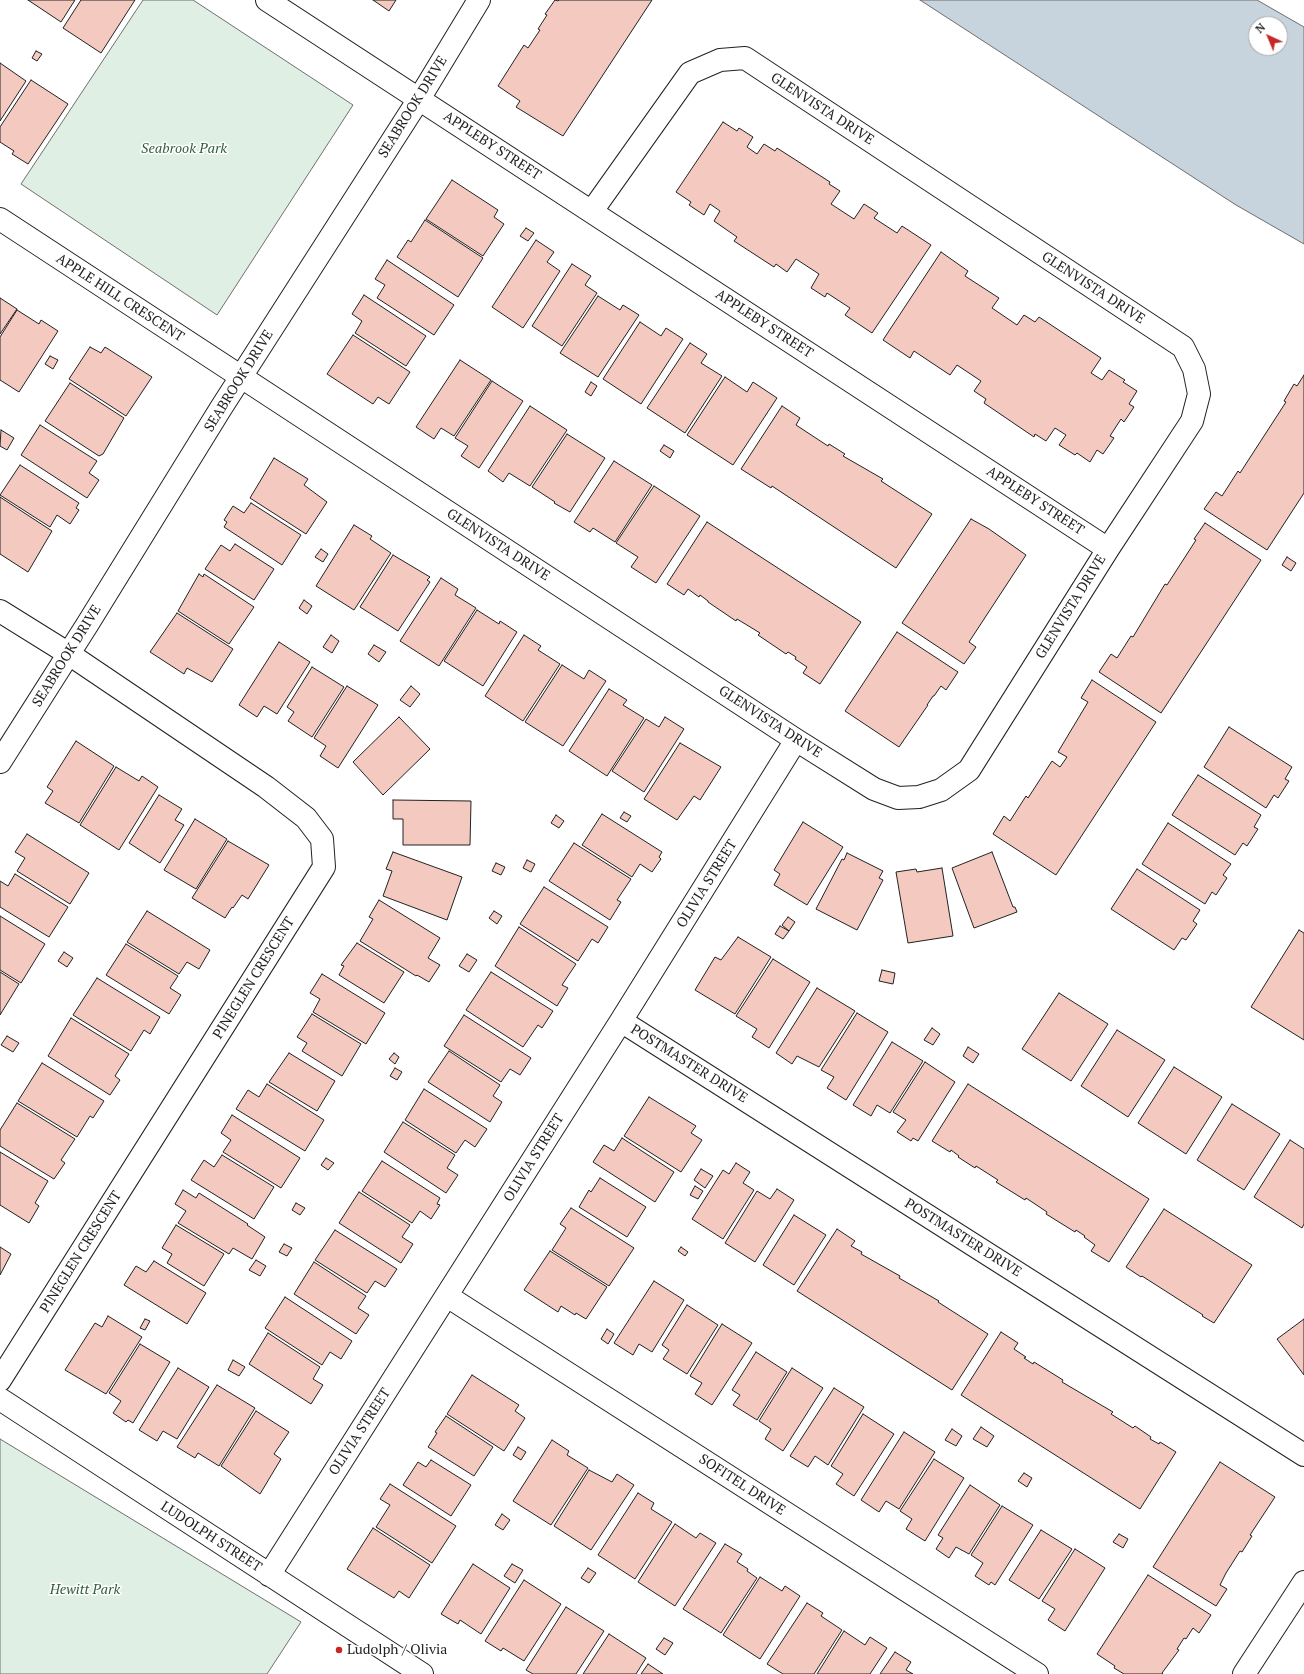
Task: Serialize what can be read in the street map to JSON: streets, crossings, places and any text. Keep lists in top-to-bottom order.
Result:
{
  "streets": {
    "street": [
      "SEABROOK DRIVE",
      "GLENVISTA DRIVE",
      "APPLEBY STREET",
      "APPLE HILL CRESCENT",
      "OLIVIA STREET",
      "PINEGLEN CRESCENT",
      "POSTMASTER DRIVE",
      "SOFITEL DRIVE",
      "LUDOLPH STREET"
    ]
  },
  "crossings": [
    ["SEABROOK DRIVE", "GLENVISTA DRIVE"],
    ["SEABROOK DRIVE", "APPLEBY STREET"],
    ["SEABROOK DRIVE", "APPLE HILL CRESCENT"],
    ["SEABROOK DRIVE", "PINEGLEN CRESCENT"],
    ["GLENVISTA DRIVE", "APPLEBY STREET"],
    ["GLENVISTA DRIVE", "APPLE HILL CRESCENT"],
    ["GLENVISTA DRIVE", "OLIVIA STREET"],
    ["OLIVIA STREET", "POSTMASTER DRIVE"],
    ["OLIVIA STREET", "SOFITEL DRIVE"],
    ["OLIVIA STREET", "LUDOLPH STREET"]
  ],
  "parks": ["Seabrook Park", "Hewitt Park"],
  "places": ["Ludolph / Olivia"],
  "north": "top left"
}
